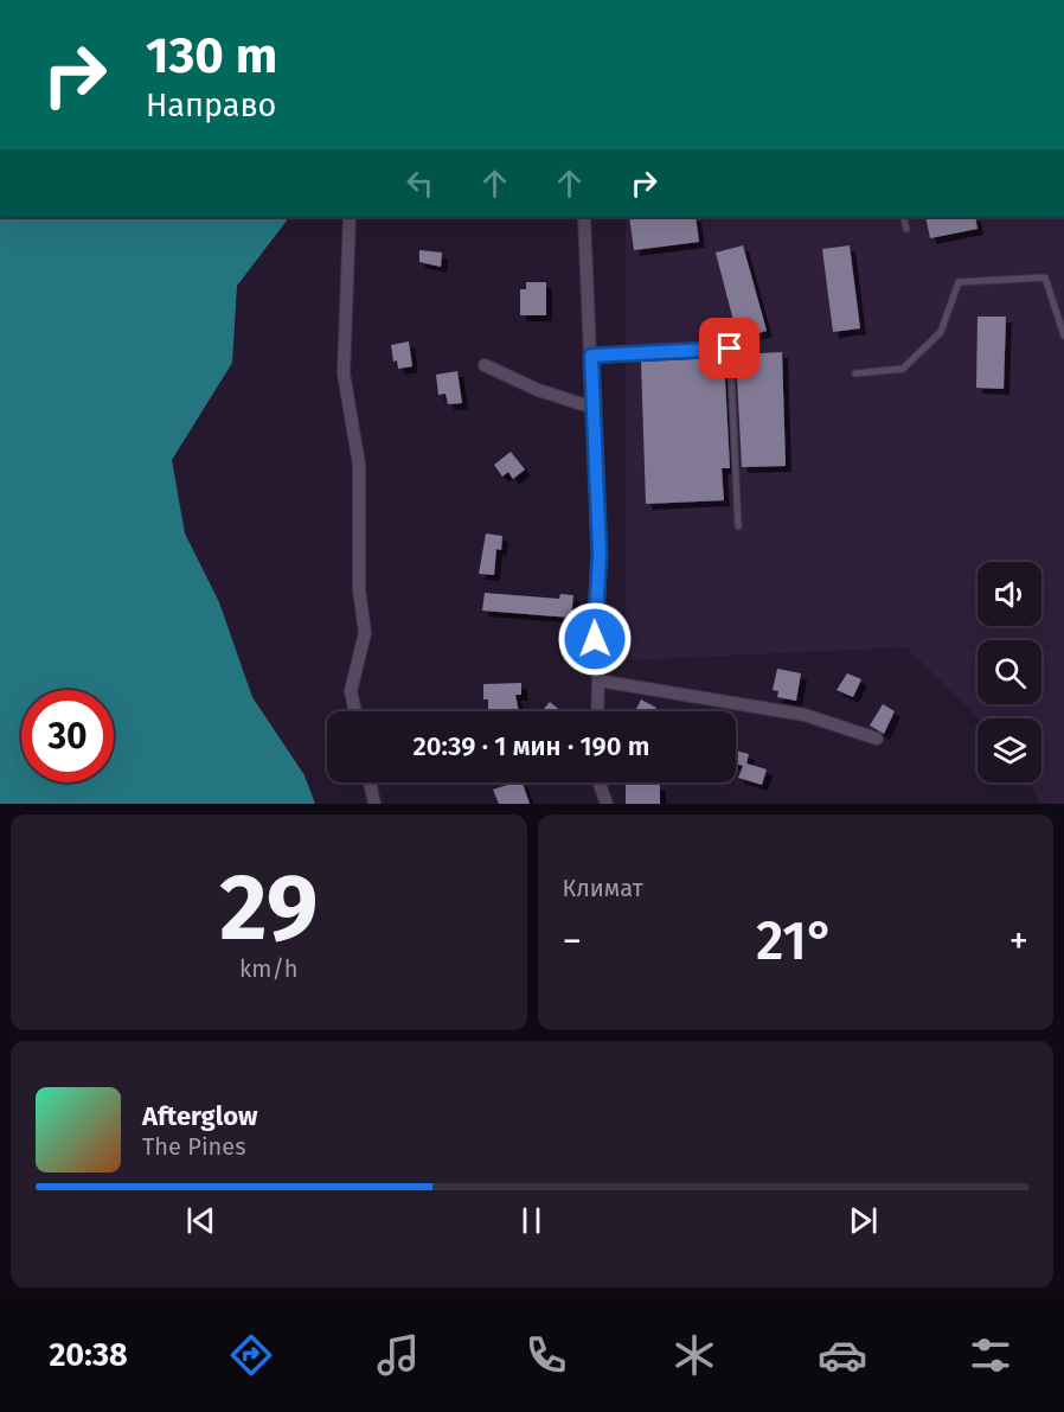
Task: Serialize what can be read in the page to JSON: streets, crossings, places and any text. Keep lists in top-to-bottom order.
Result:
{
  "page": {
    "turn": ["130 m", "Направо"],
    "limit": "30",
    "trip": "20:39 · 1 мин · 190 m",
    "tile": [
      ["29", "km/h"],
      "Климат"
    ],
    "heat": ["−", "21°", "+"],
    "song": ["Afterglow", "The Pines"],
    "tabs": "20:38"
  }
}
